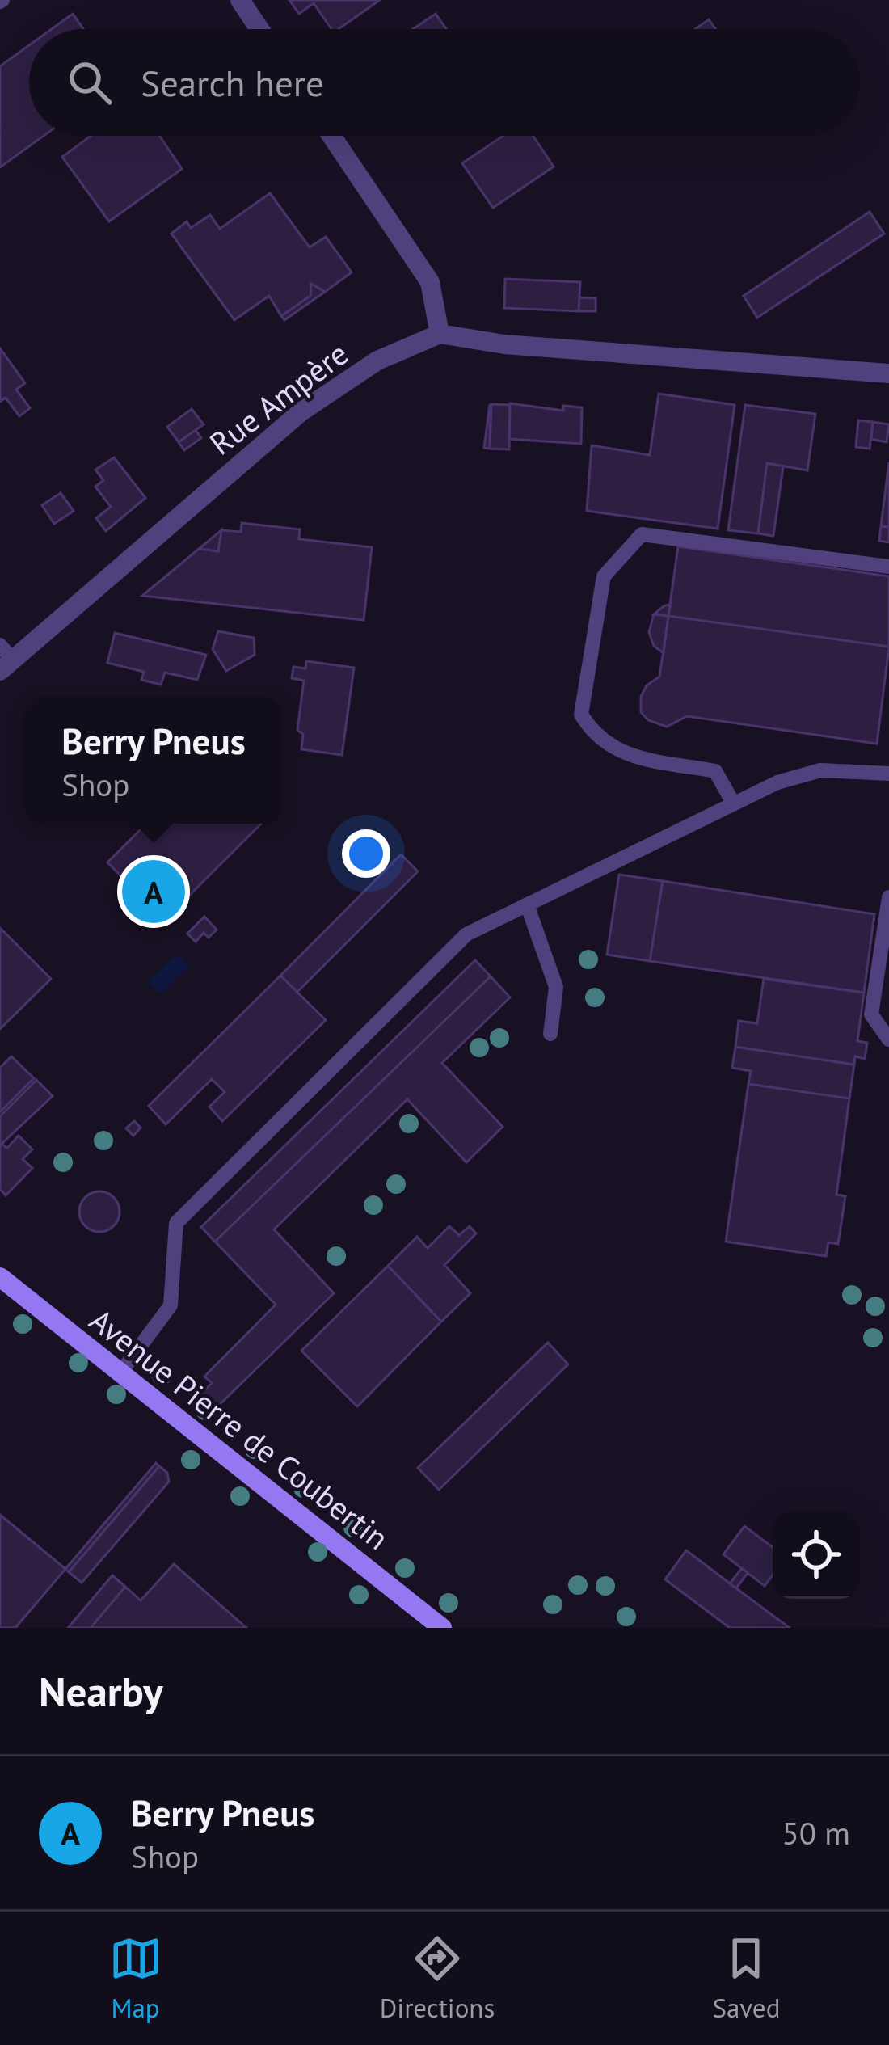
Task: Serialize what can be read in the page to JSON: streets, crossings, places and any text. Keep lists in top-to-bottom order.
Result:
{
  "streets": {
    "street": ["Rue Ampère", "Avenue Pierre de Coubertin"]
  },
  "page": {
    "search": "Search here",
    "popup": ["Berry Pneus", "Shop"],
    "pins": "A",
    "heading": "Nearby",
    "list": [
      {
        "mark": "A",
        "name": "Berry Pneus",
        "note": "Shop",
        "value": "50 m"
      }
    ],
    "nav": ["Map", "Directions", "Saved"]
  }
}
